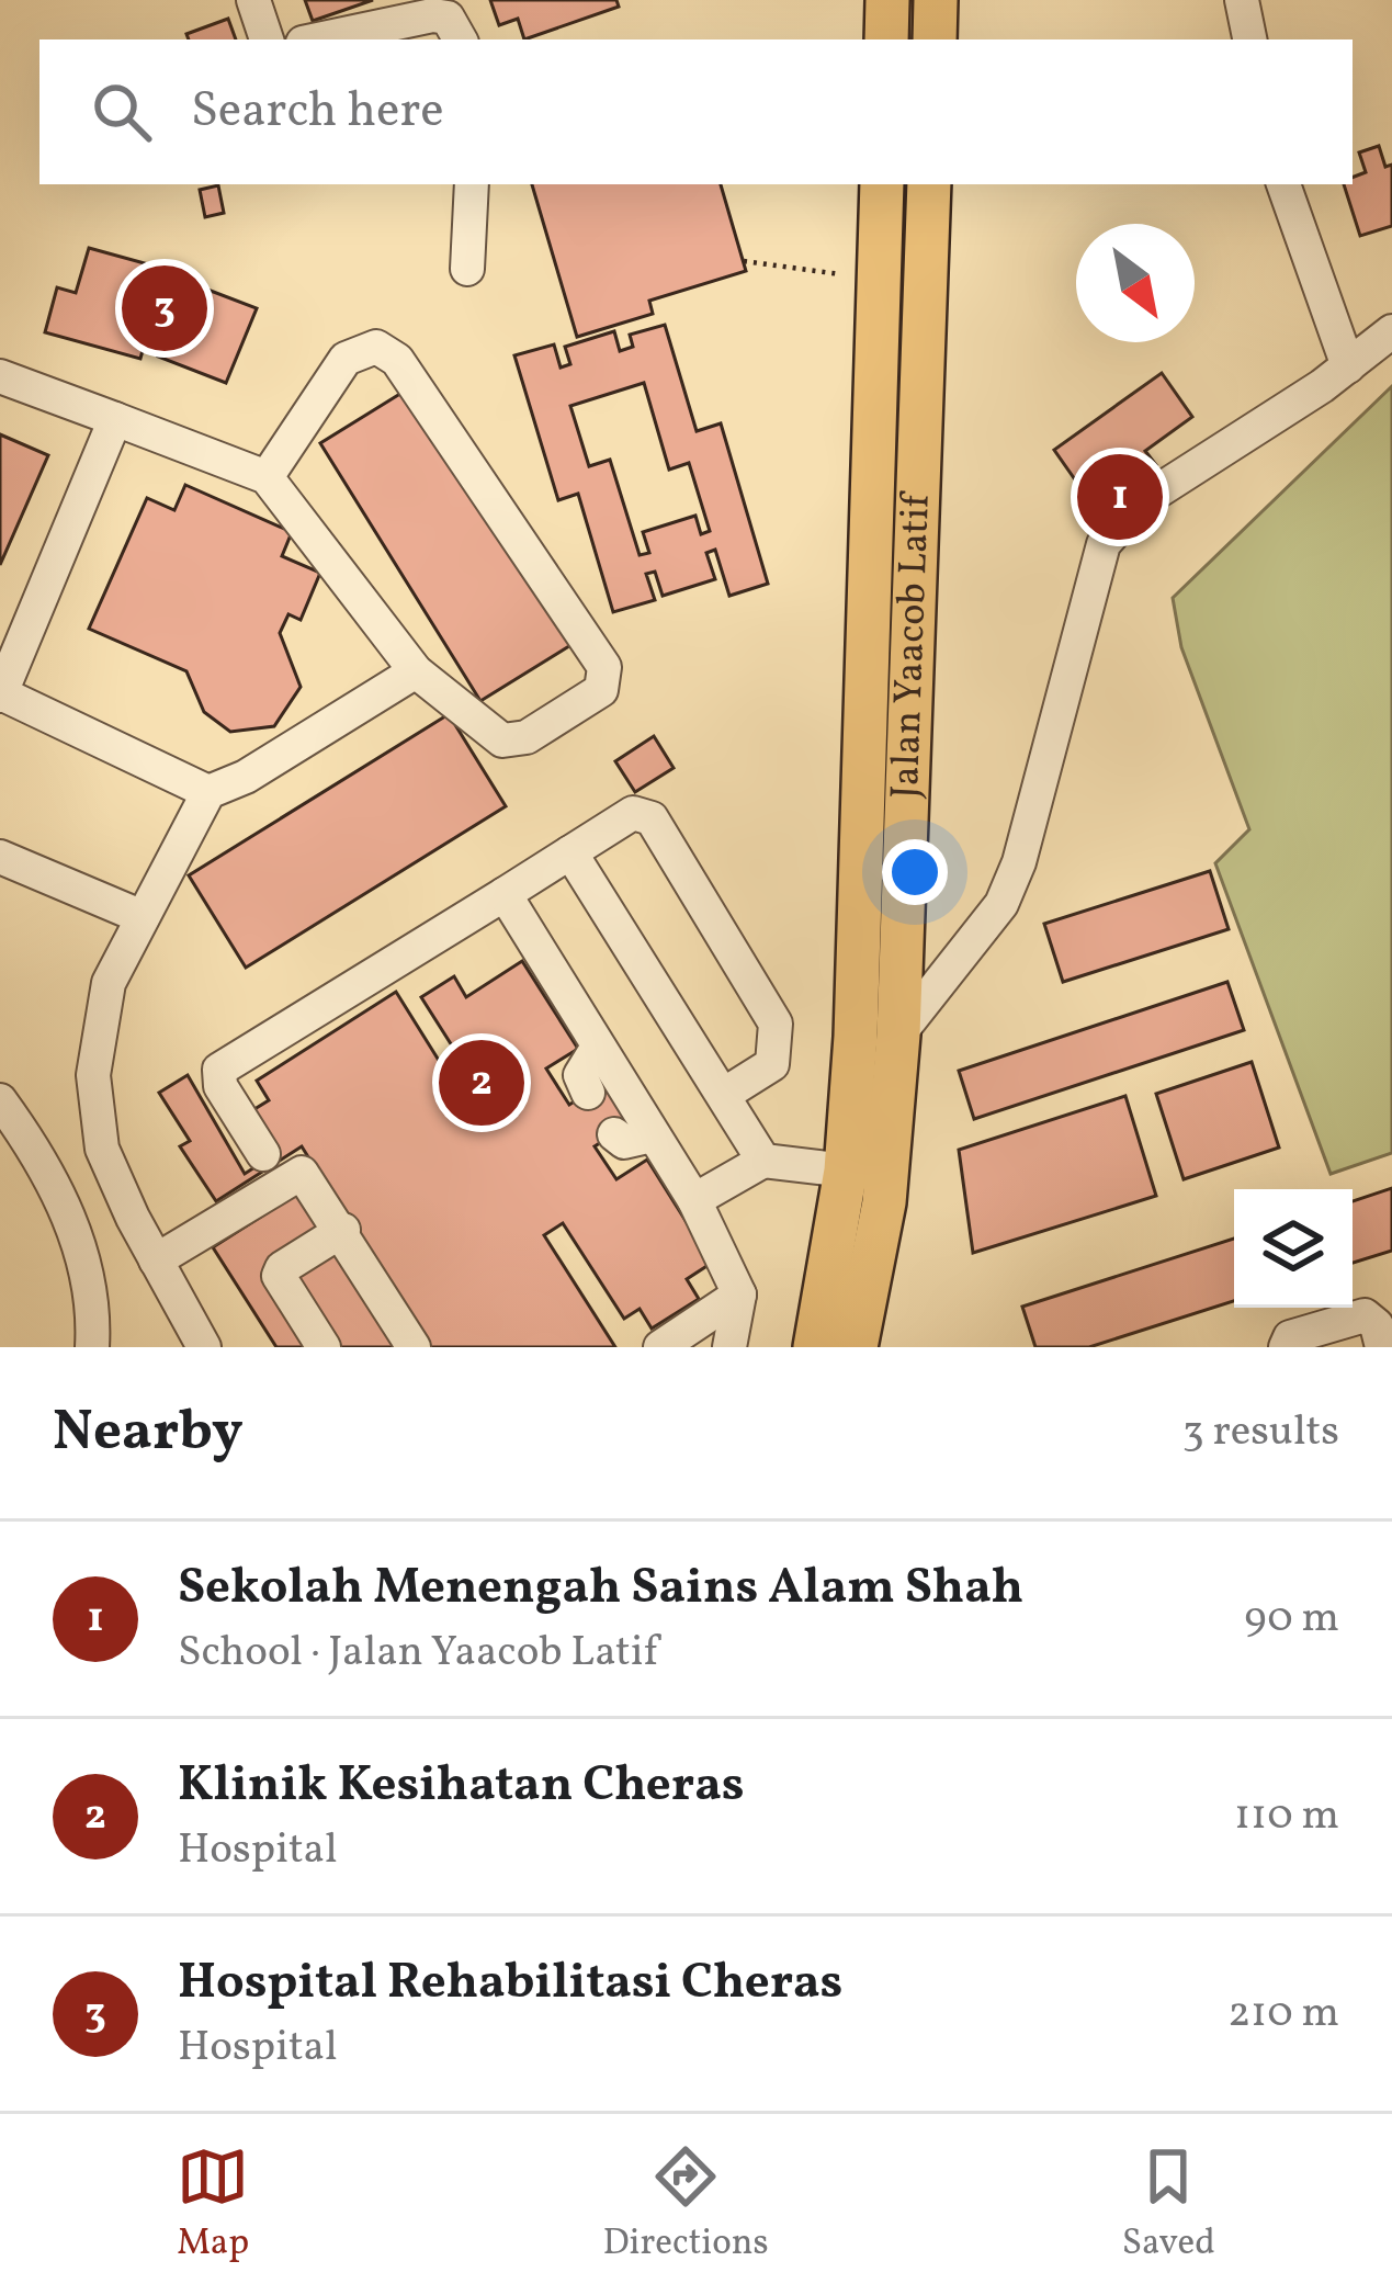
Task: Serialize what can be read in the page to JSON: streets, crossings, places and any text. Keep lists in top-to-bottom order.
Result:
{
  "streets": {
    "main road": ["Jalan Yaacob Latif"]
  },
  "north": "bottom right",
  "page": {
    "search": "Search here",
    "pins": ["3", "1", "2"],
    "heading": ["Nearby", "3 results"],
    "list": [
      {
        "mark": "1",
        "name": "Sekolah Menengah Sains Alam Shah",
        "note": "School · Jalan Yaacob Latif",
        "value": "90 m"
      },
      {
        "mark": "2",
        "name": "Klinik Kesihatan Cheras",
        "note": "Hospital",
        "value": "110 m"
      },
      {
        "mark": "3",
        "name": "Hospital Rehabilitasi Cheras",
        "note": "Hospital",
        "value": "210 m"
      }
    ],
    "nav": ["Map", "Directions", "Saved"]
  }
}
